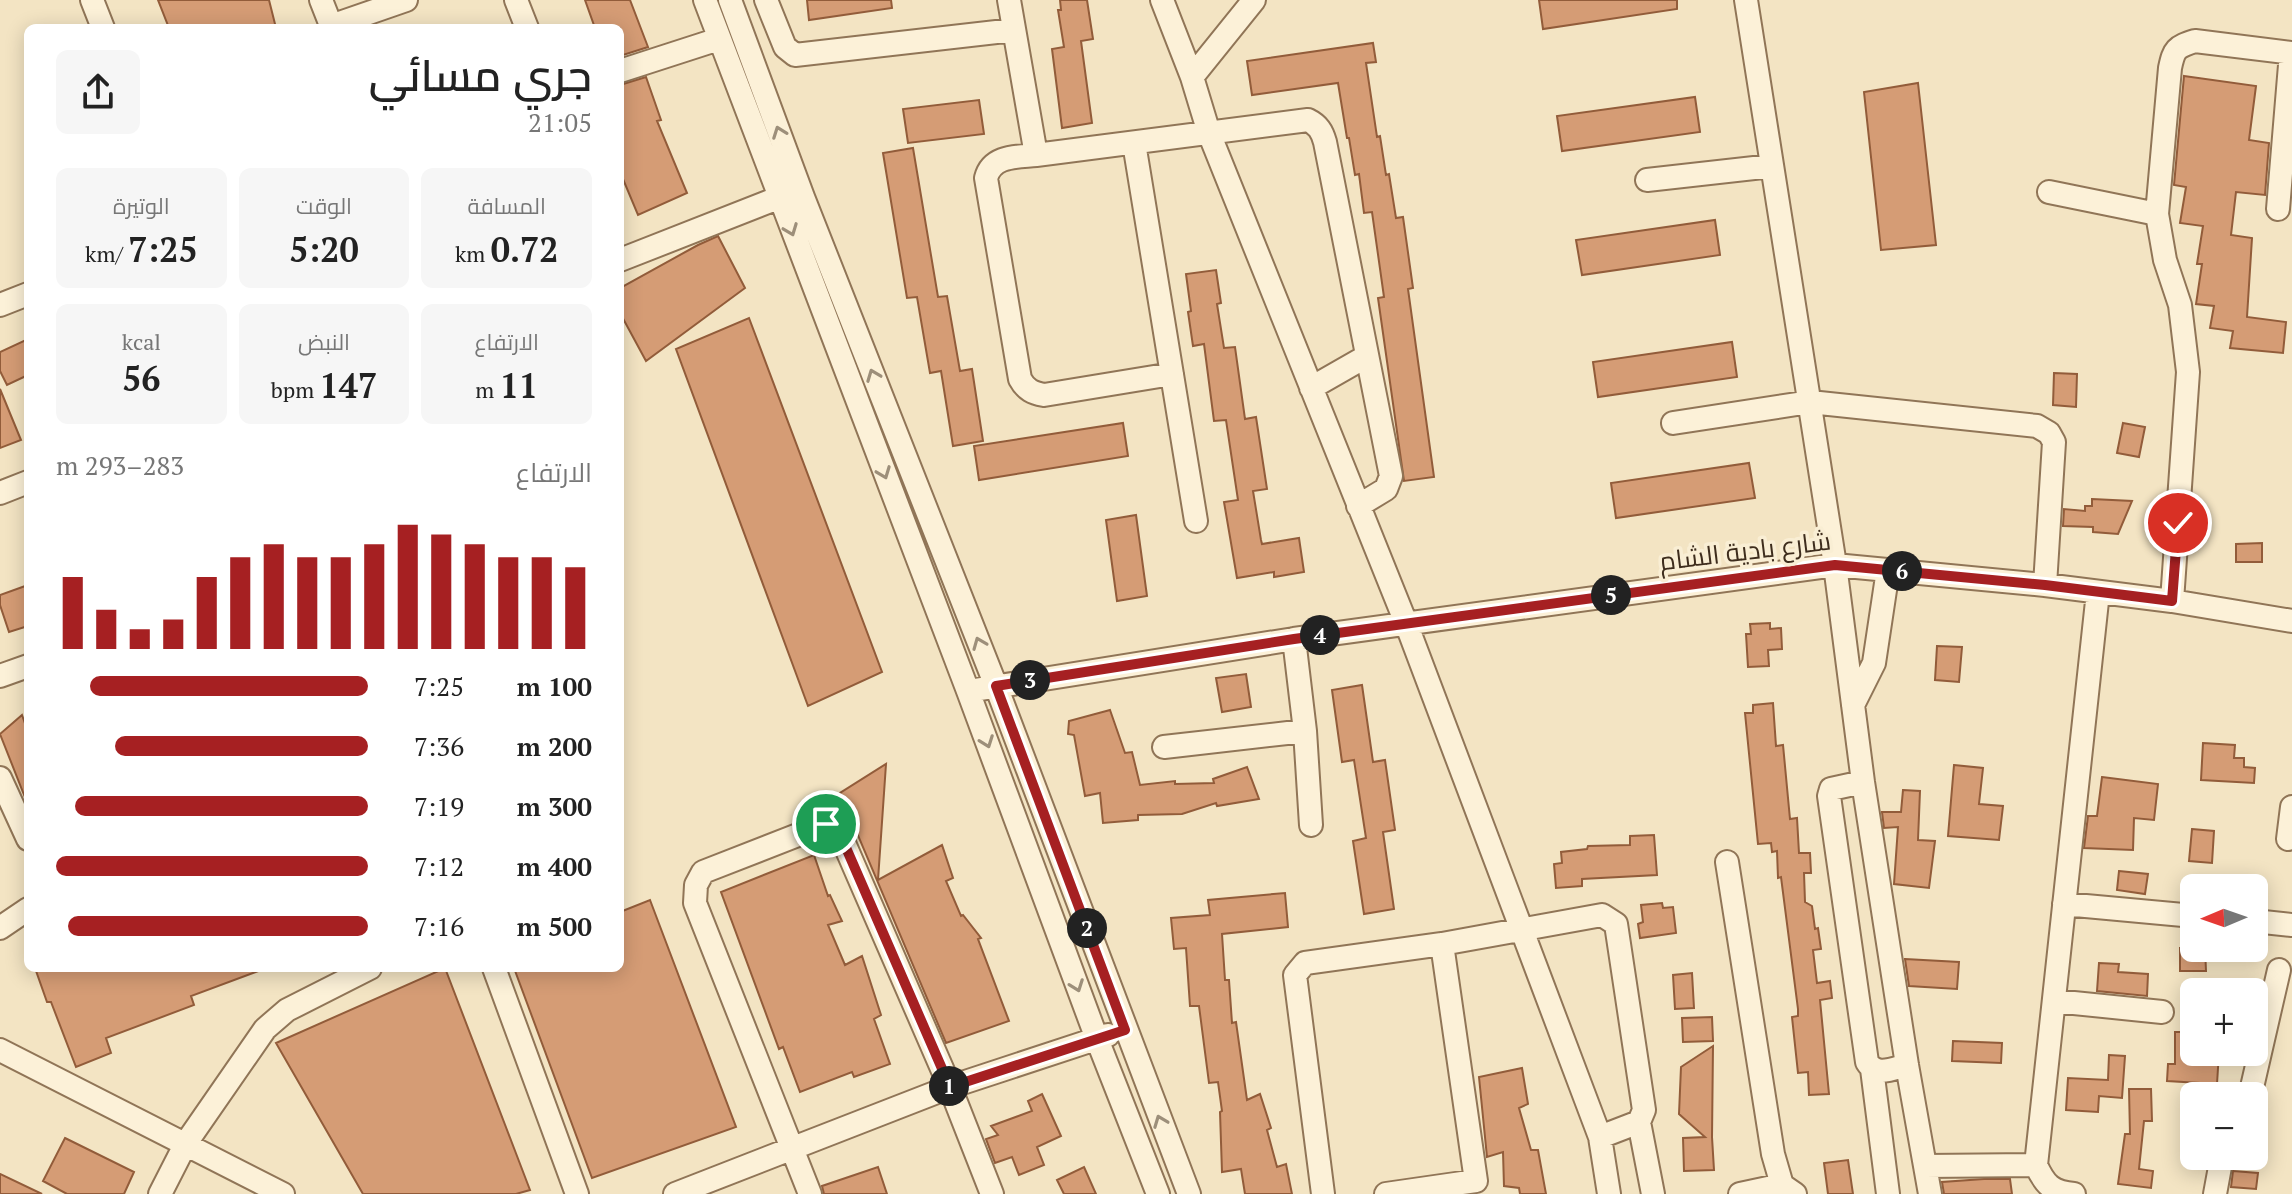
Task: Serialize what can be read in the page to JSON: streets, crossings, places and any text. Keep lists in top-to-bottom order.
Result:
{
  "streets": {
    "street": ["شارع بادية الشام"]
  },
  "north": "left",
  "page": {
    "heading": ["جري مسائي", "21:05"],
    "stats": [
      ["المسافة", "0.72 km"],
      ["الوقت", "5:20"],
      ["الوتيرة", "7:25 /km"],
      ["الارتفاع", "11 m"],
      ["النبض", "147 bpm"],
      ["kcal", "56"]
    ],
    "chart": ["الارتفاع", "283–293 m"],
    "pins": [
      "6",
      "5",
      "4",
      "3",
      "2",
      "1"
    ],
    "list": [
      {
        "name": "100 m",
        "note": "7:25"
      },
      {
        "name": "200 m",
        "note": "7:36"
      },
      {
        "name": "300 m",
        "note": "7:19"
      },
      {
        "name": "400 m",
        "note": "7:12"
      },
      {
        "name": "500 m",
        "note": "7:16"
      }
    ],
    "map_buttons": ["+", "−"]
  }
}
